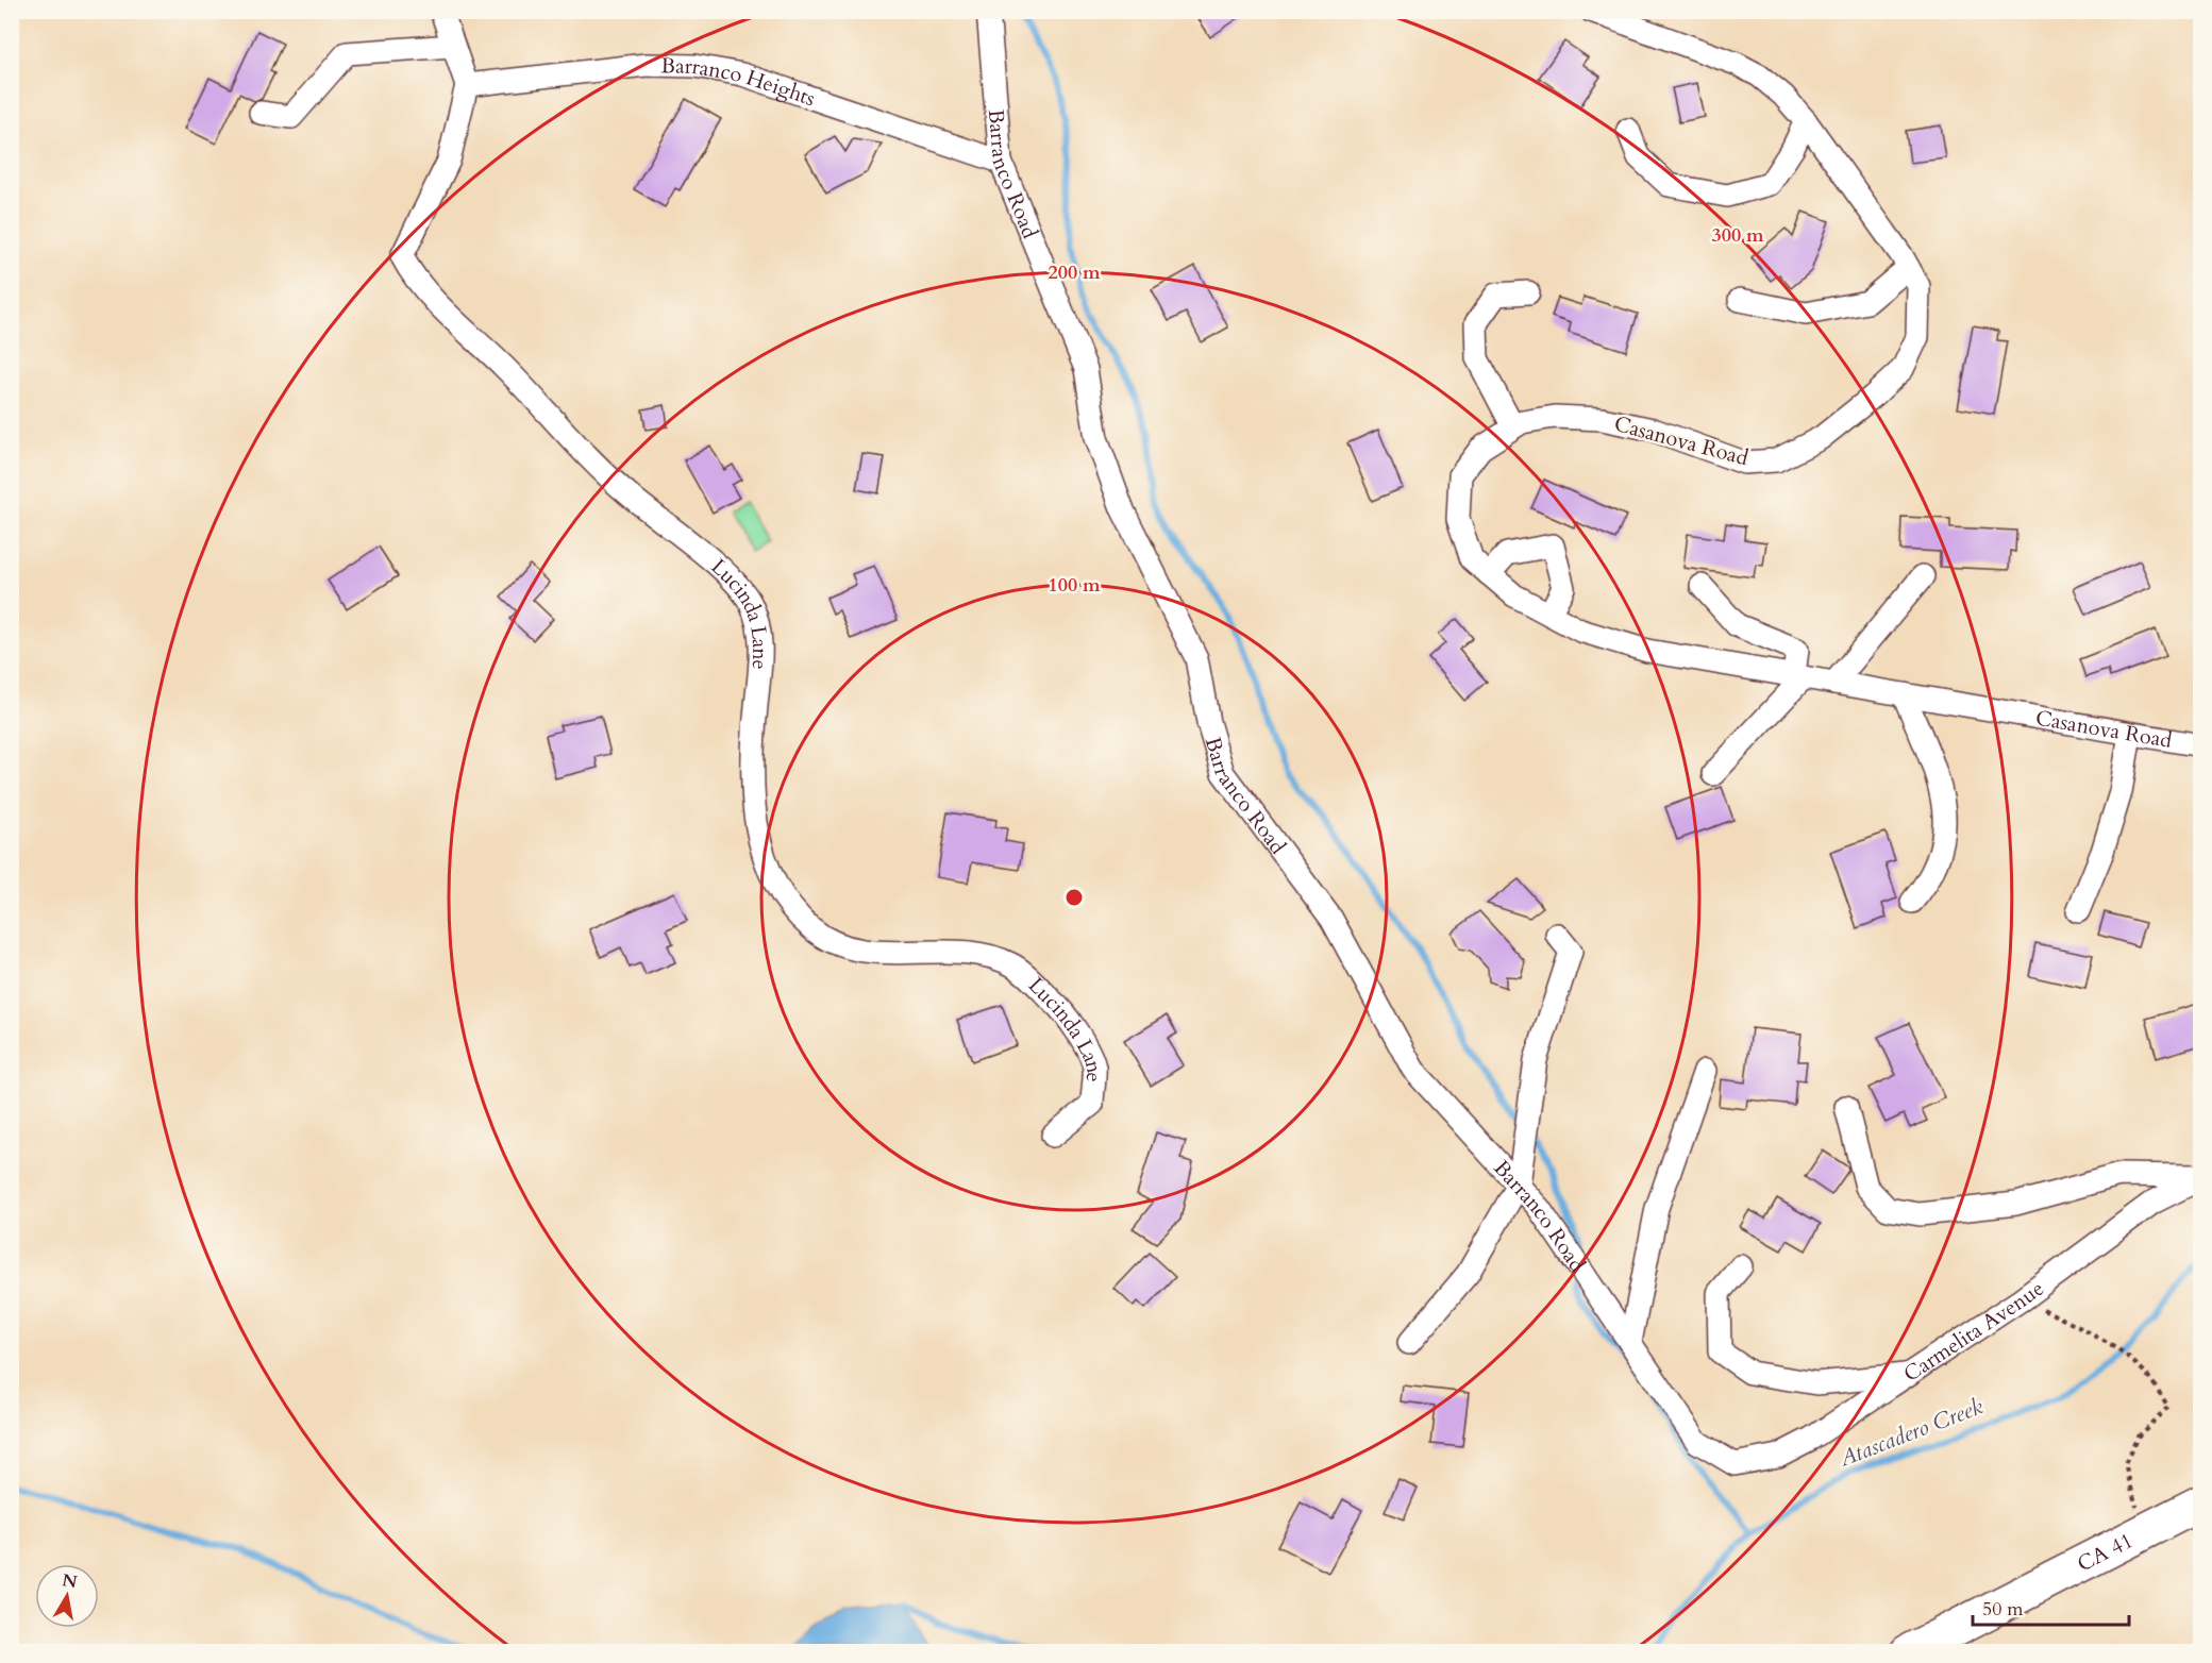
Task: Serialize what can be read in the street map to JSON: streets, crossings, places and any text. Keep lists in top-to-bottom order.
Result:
{
  "streets": {
    "main road": ["CA 41"],
    "street": [
      "Barranco Heights",
      "Barranco Road",
      "Casanova Road",
      "Lucinda Lane",
      "Carmelita Avenue"
    ]
  },
  "crossings": [
    ["Barranco Heights", "Barranco Road"],
    ["Barranco Heights", "Lucinda Lane"],
    ["Barranco Road", "Carmelita Avenue"]
  ],
  "water": ["Atascadero Creek"],
  "scale_bar": "50 m",
  "north": "top",
  "rings": ["300 m", "200 m", "100 m"]
}
